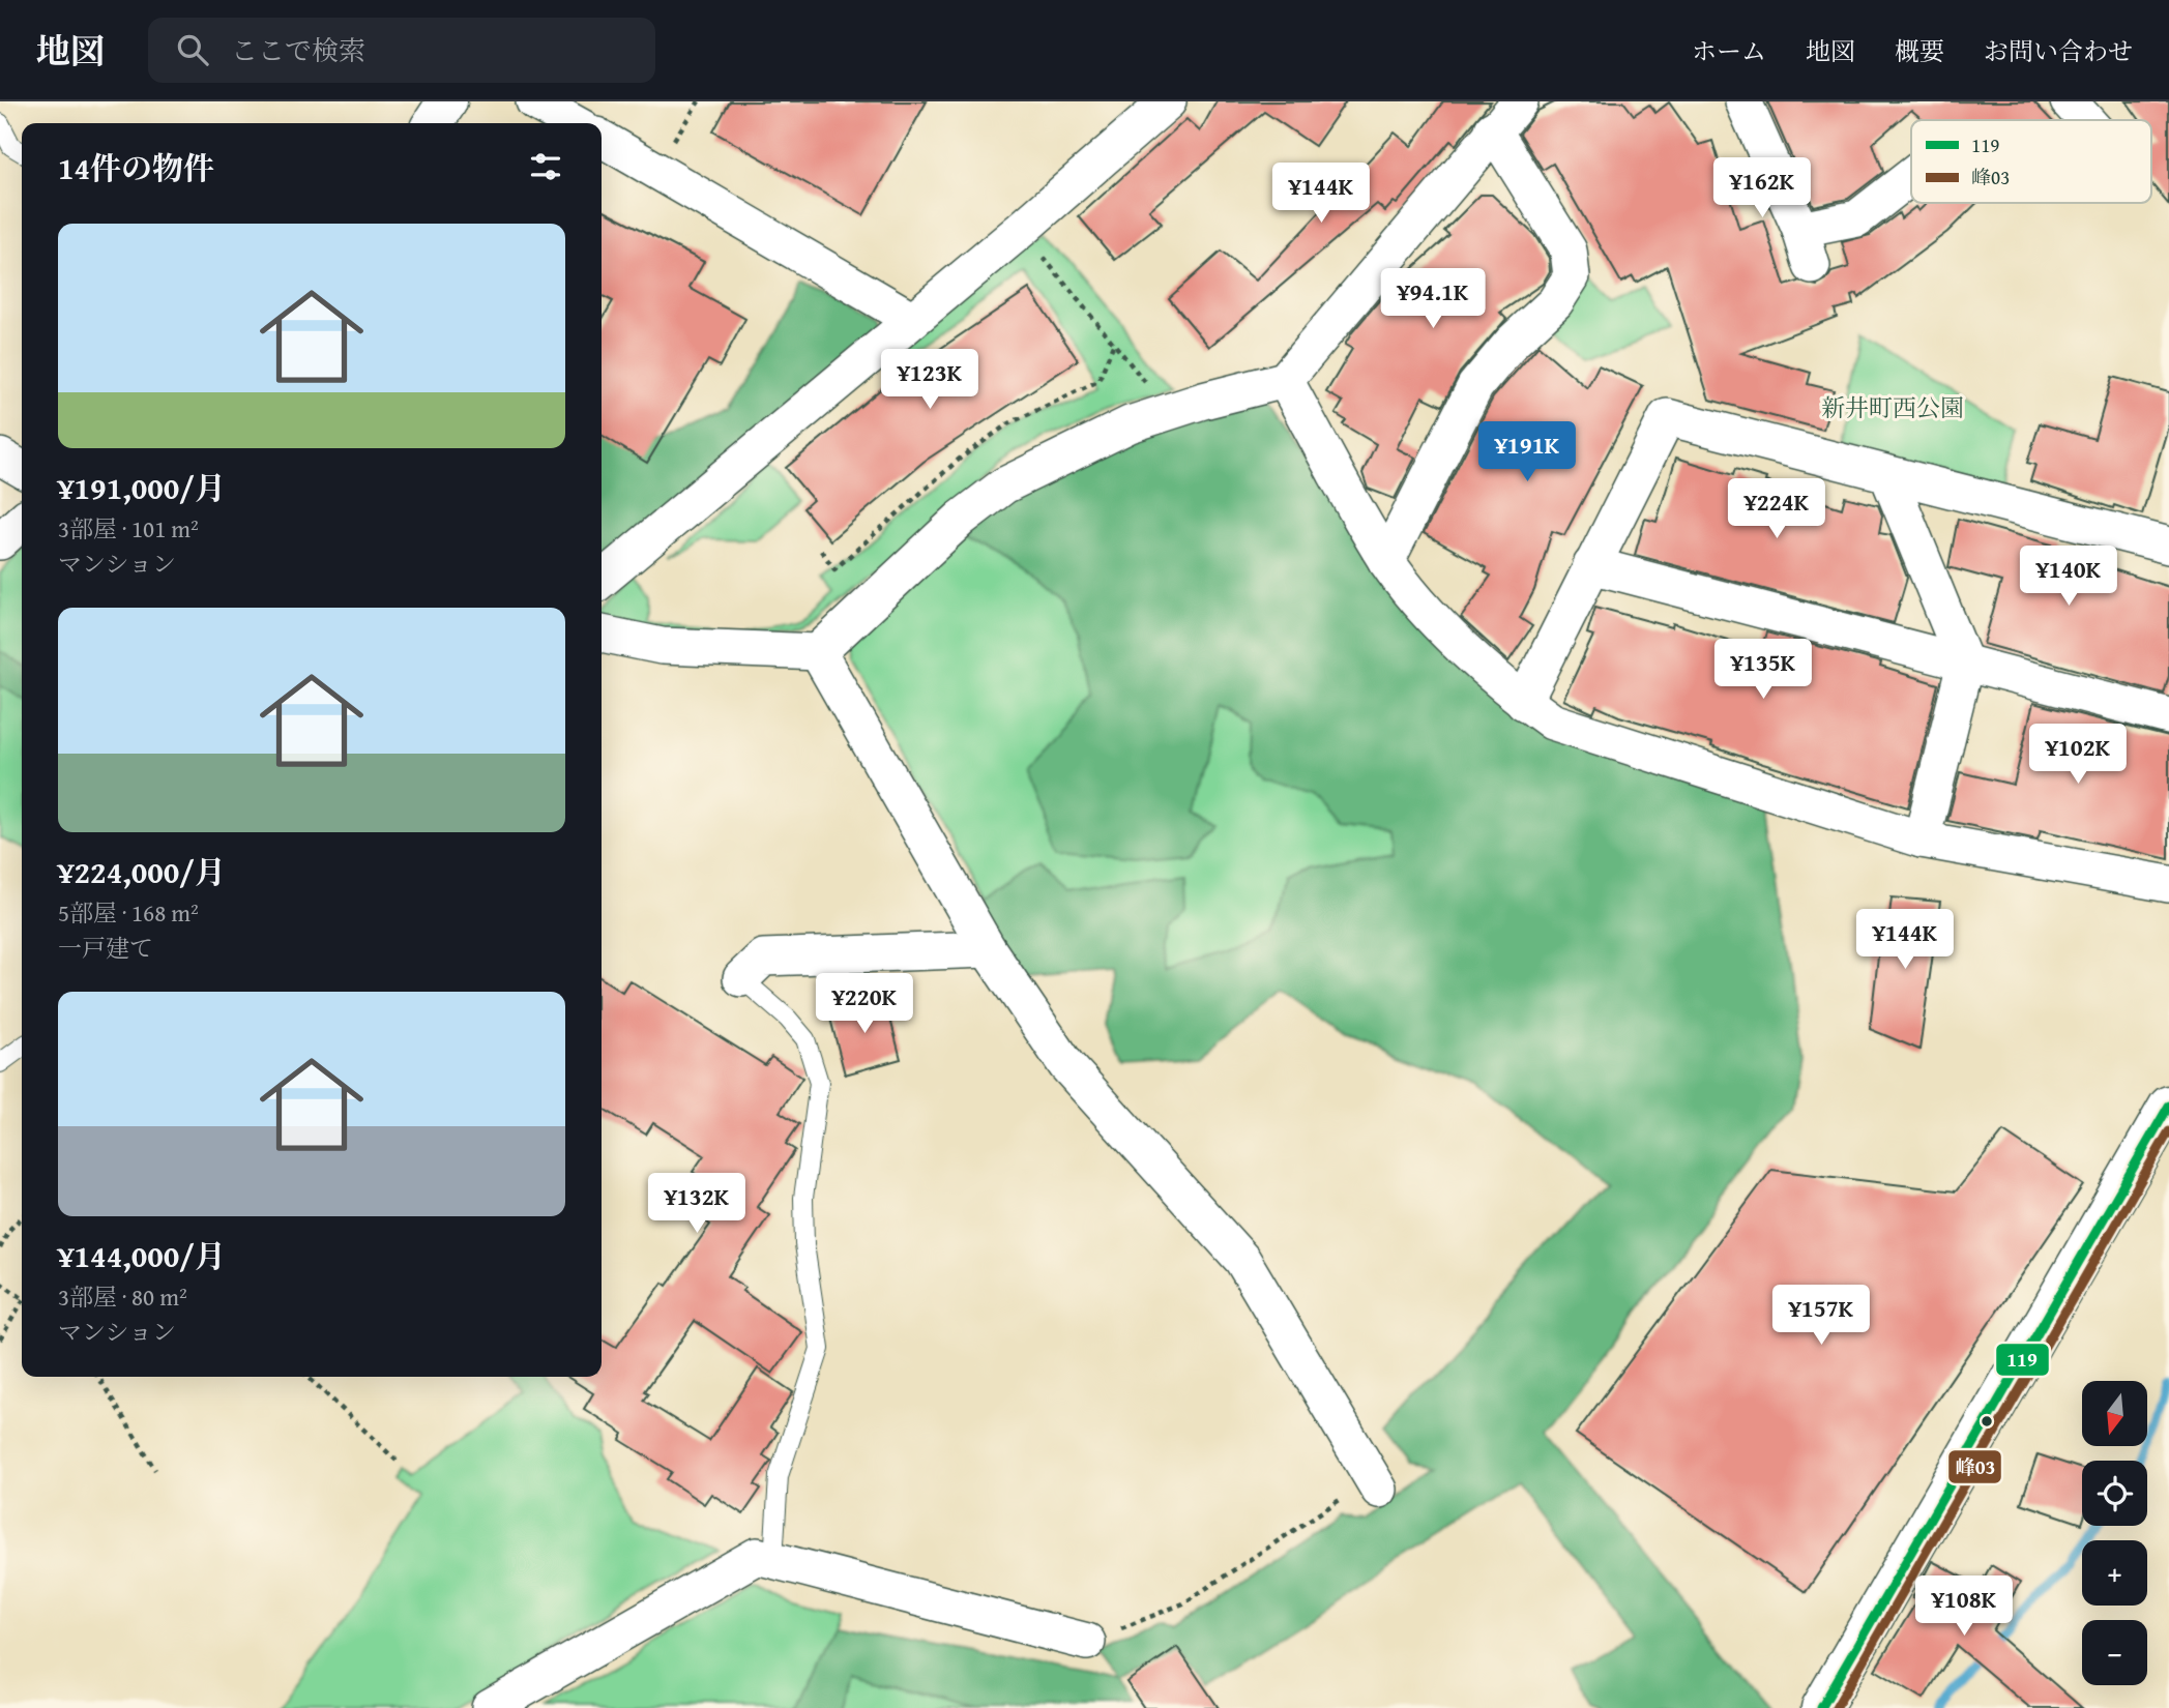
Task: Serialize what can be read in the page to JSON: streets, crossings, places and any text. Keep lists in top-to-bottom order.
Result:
{
  "parks": ["新井町西公園"],
  "lines": ["transit line 119", "transit line 峰03"],
  "legend": ["119", "峰03"],
  "north": "bottom",
  "page": {
    "header": "地図",
    "search": "ここで検索",
    "nav": [
      "ホーム",
      "地図",
      "概要",
      "お問い合わせ"
    ],
    "heading": "14件の物件",
    "price": [
      "¥162K",
      "¥144K",
      "¥94.1K",
      "¥123K",
      "¥191K",
      "¥224K",
      "¥140K",
      "¥135K",
      "¥102K",
      "¥144K",
      "¥220K",
      "¥132K",
      "¥157K",
      "¥108K"
    ],
    "list": [
      {
        "name": "¥191,000/月",
        "note": "3部屋 · 101 m² · マンション"
      },
      {
        "name": "¥224,000/月",
        "note": "5部屋 · 168 m² · 一戸建て"
      },
      {
        "name": "¥144,000/月",
        "note": "3部屋 · 80 m² · マンション"
      }
    ],
    "map_buttons": ["+", "−"]
  }
}
